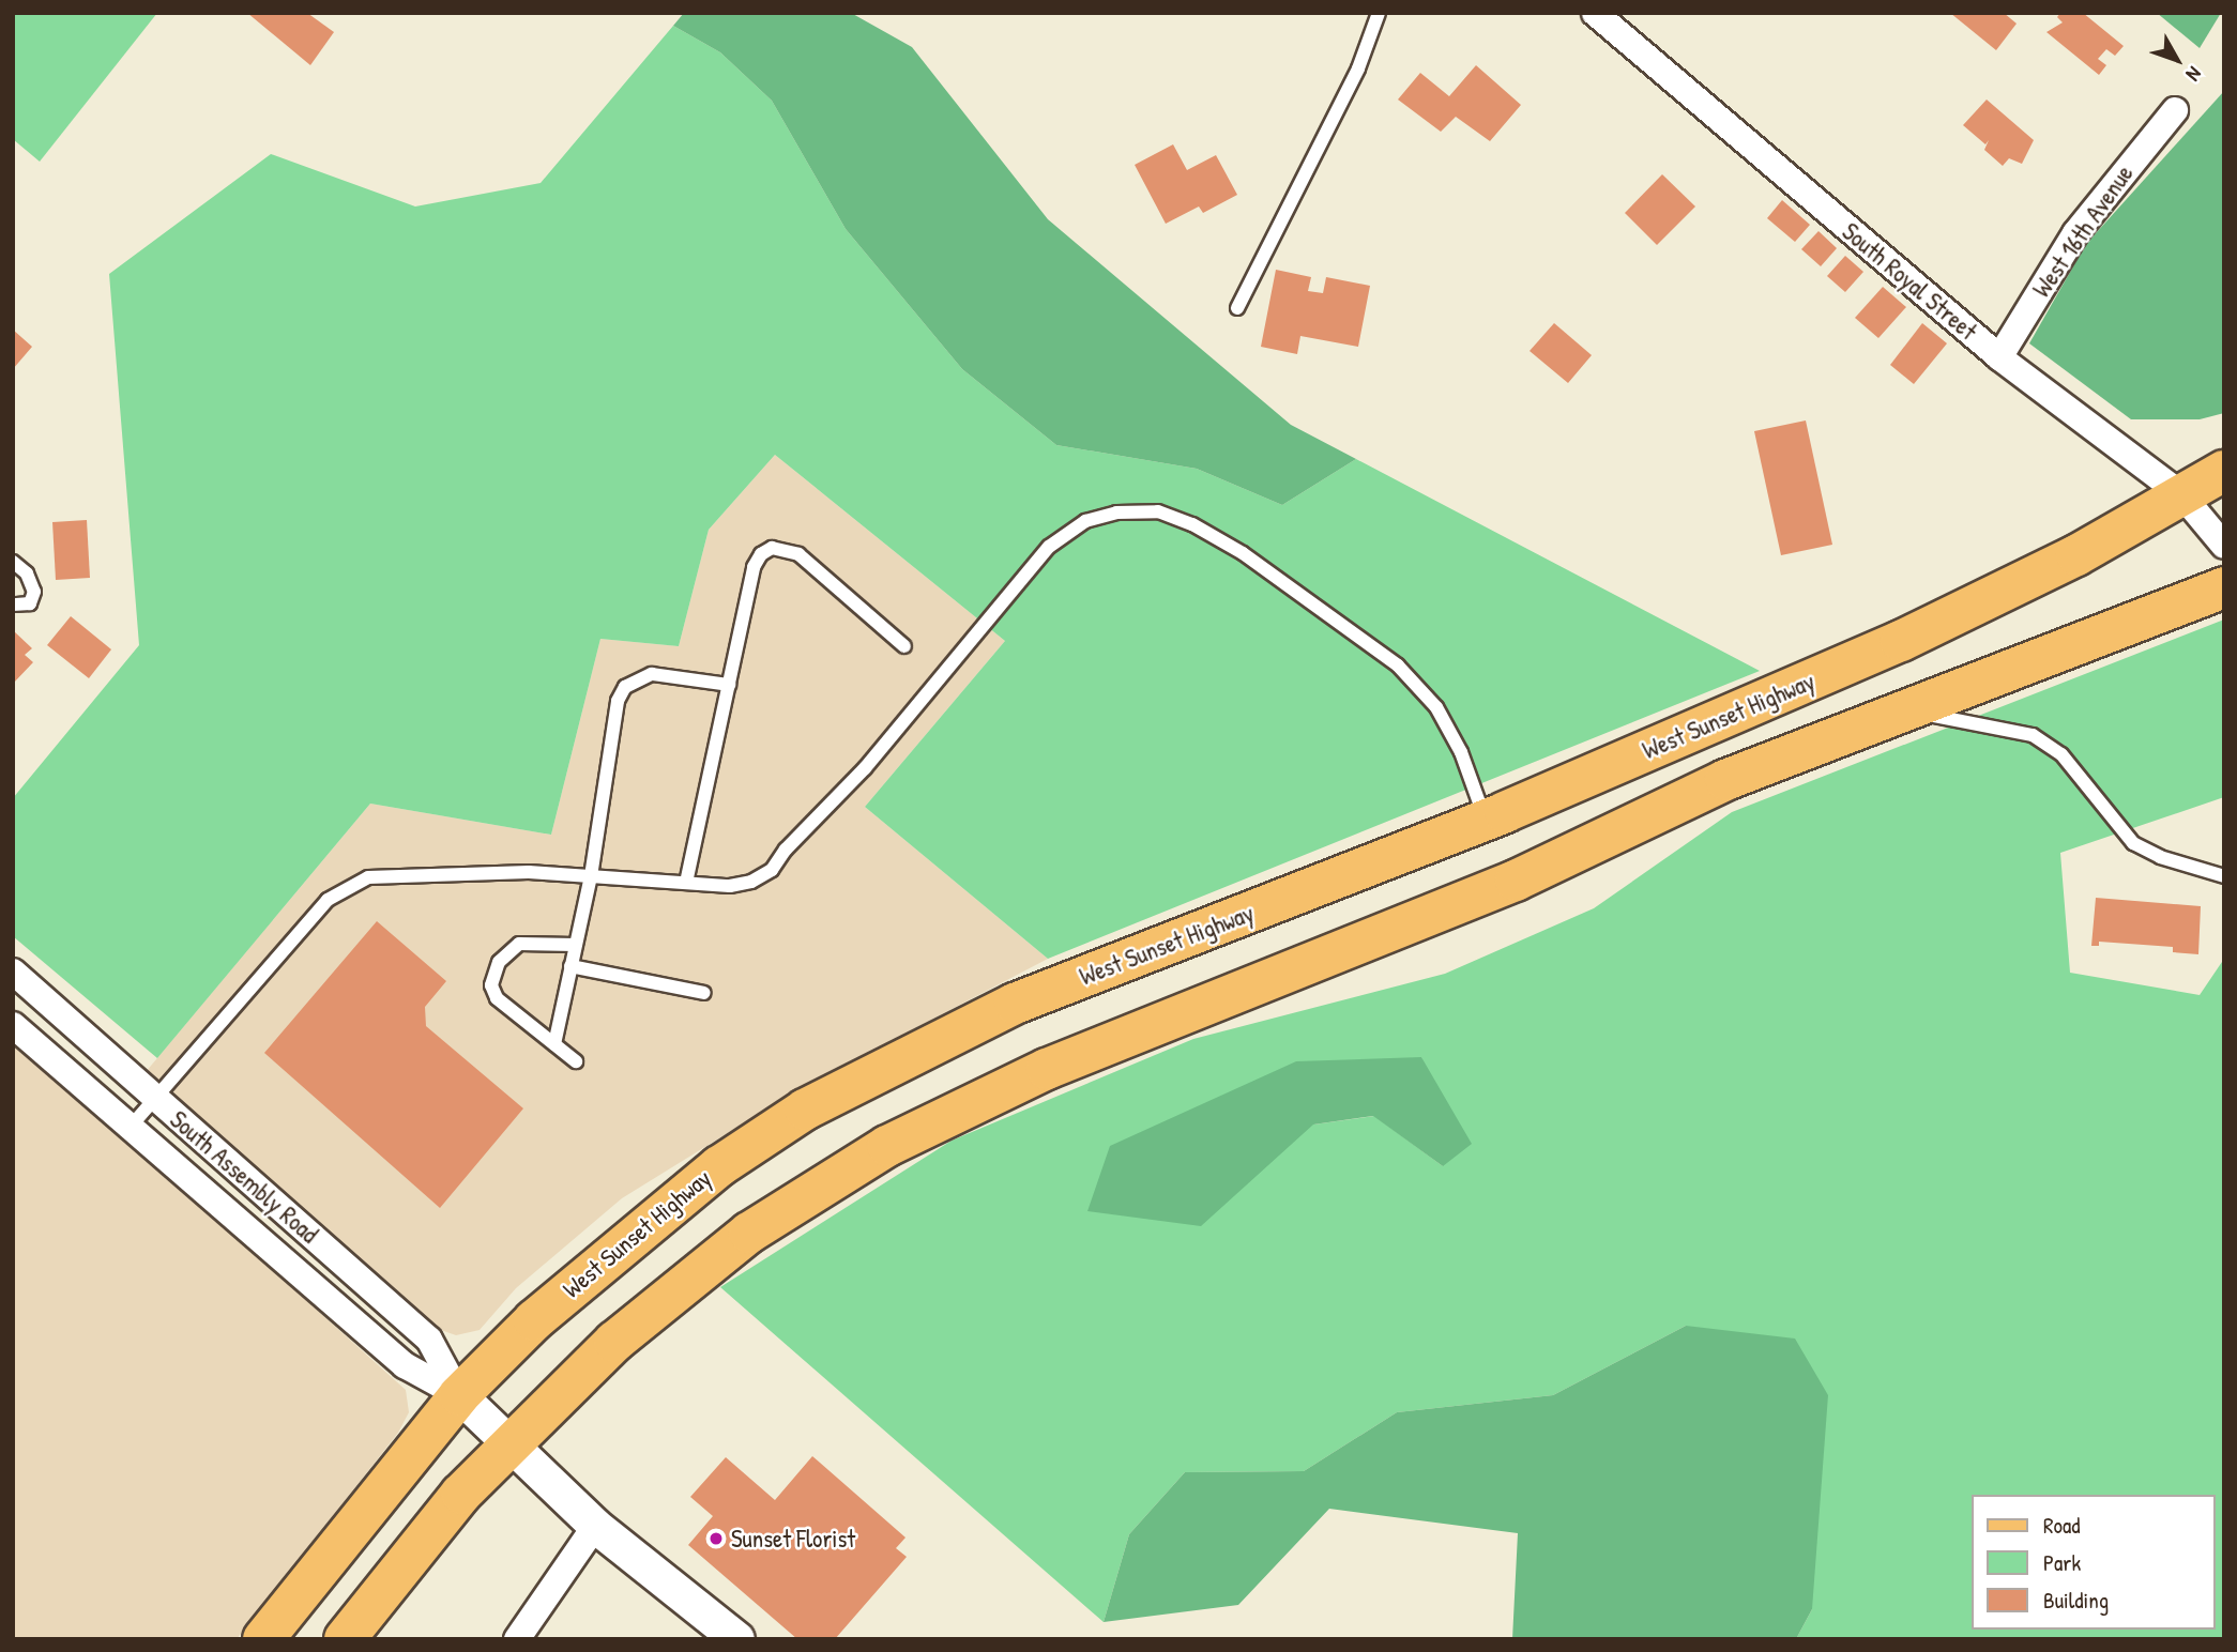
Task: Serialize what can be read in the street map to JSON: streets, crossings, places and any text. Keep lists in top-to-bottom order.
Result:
{
  "streets": {
    "main road": ["West Sunset Highway"],
    "street": ["West 16th Avenue", "South Royal Street", "South Assembly Road"]
  },
  "crossings": [
    ["West 16th Avenue", "South Royal Street"],
    ["South Royal Street", "West Sunset Highway"],
    ["West Sunset Highway", "South Assembly Road"]
  ],
  "places": ["Sunset Florist"],
  "legend": ["Road", "Park", "Building"],
  "north": "bottom right"
}
